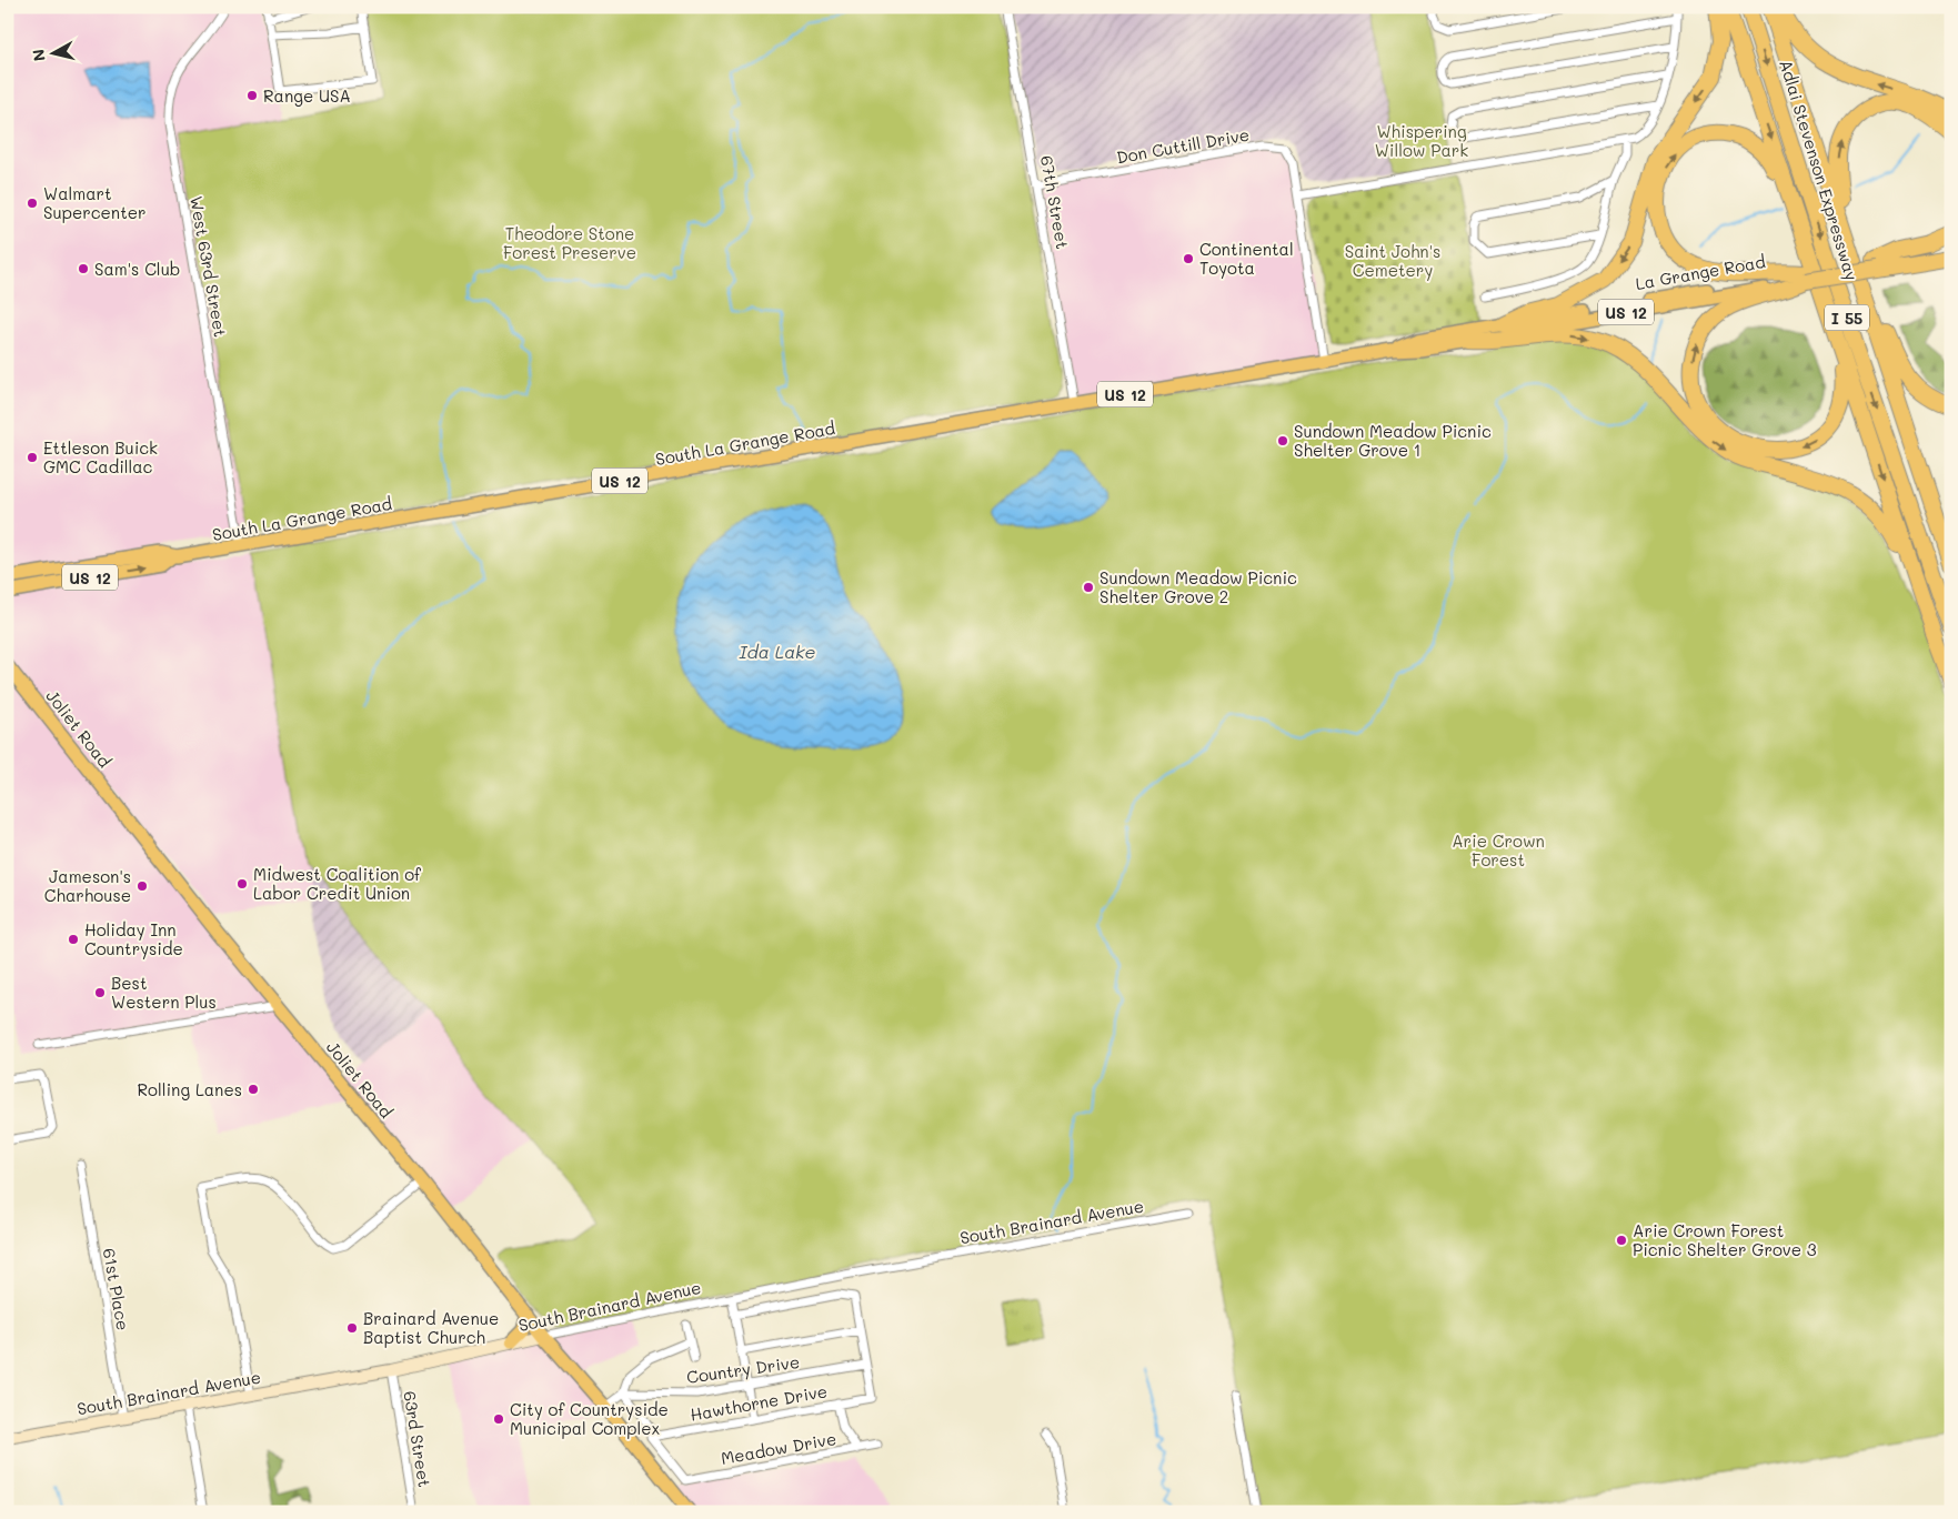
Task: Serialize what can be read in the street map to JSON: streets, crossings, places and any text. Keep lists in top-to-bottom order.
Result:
{
  "streets": {
    "highway": ["Adlai Stevenson Expressway", "I 55"],
    "main road": [
      "La Grange Road",
      "US 12",
      "South La Grange Road",
      "Joliet Road"
    ],
    "street": [
      "Don Cuttill Drive",
      "67th Street",
      "West 63rd Street",
      "South Brainard Avenue",
      "61st Place",
      "Country Drive",
      "Hawthorne Drive",
      "63rd Street",
      "Meadow Drive"
    ]
  },
  "crossings": [
    ["Don Cuttill Drive", "67th Street"],
    ["67th Street", "South La Grange Road"],
    ["West 63rd Street", "South La Grange Road"],
    ["La Grange Road", "South La Grange Road"],
    ["Joliet Road", "South Brainard Avenue"],
    ["South Brainard Avenue", "61st Place"],
    ["South Brainard Avenue", "63rd Street"],
    ["Country Drive", "Hawthorne Drive"],
    ["Hawthorne Drive", "Meadow Drive"]
  ],
  "water": ["Ida Lake"],
  "parks": [
    "Whispering Willow Park",
    "Theodore Stone Forest Preserve",
    "Saint John's Cemetery",
    "Arie Crown Forest"
  ],
  "places": [
    "Range USA",
    "Walmart Supercenter",
    "Continental Toyota",
    "Sam's Club",
    "Sundown Meadow Picnic Shelter Grove 1",
    "Ettleson Buick GMC Cadillac",
    "Sundown Meadow Picnic Shelter Grove 2",
    "Midwest Coalition of Labor Credit Union",
    "Jameson's Charhouse",
    "Holiday Inn Countryside",
    "Best Western Plus",
    "Rolling Lanes",
    "Arie Crown Forest Picnic Shelter Grove 3",
    "Brainard Avenue Baptist Church",
    "City of Countryside Municipal Complex"
  ],
  "north": "left"
}
